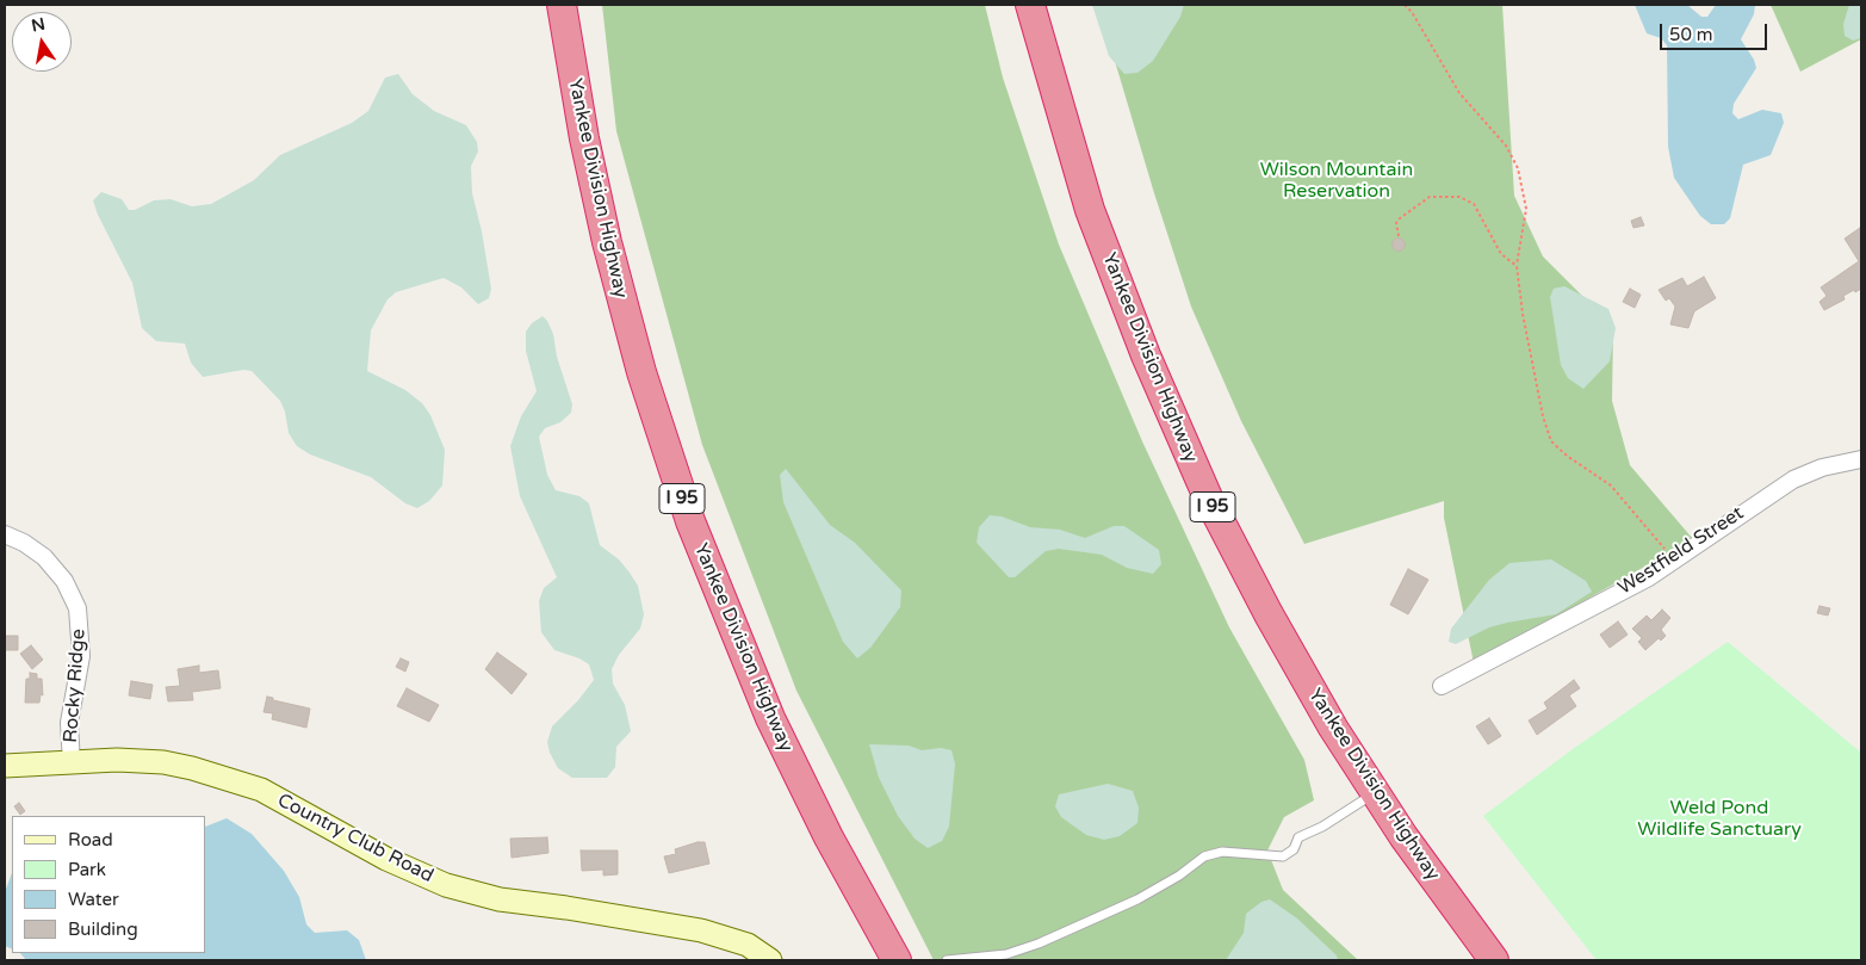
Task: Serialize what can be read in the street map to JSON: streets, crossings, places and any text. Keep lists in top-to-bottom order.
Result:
{
  "streets": {
    "highway": ["Yankee Division Highway", "I 95"],
    "street": ["Westfield Street", "Rocky Ridge", "Country Club Road"]
  },
  "crossings": [
    ["Rocky Ridge", "Country Club Road"]
  ],
  "parks": ["Wilson Mountain Reservation", "Weld Pond Wildlife Sanctuary"],
  "legend": [
    "Road",
    "Park",
    "Water",
    "Building"
  ],
  "scale_bar": "50 m",
  "north": "top"
}
